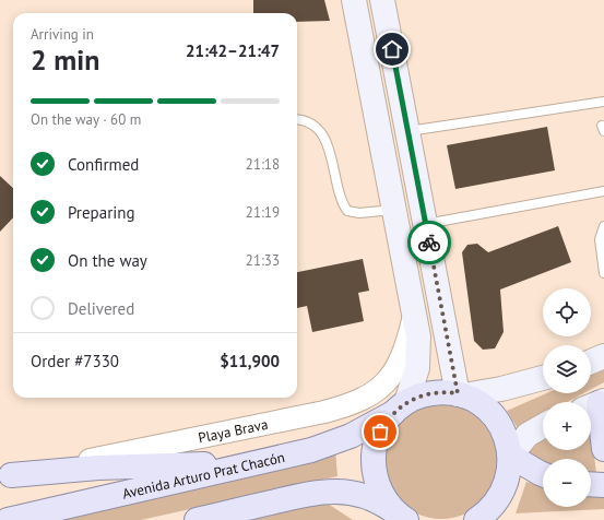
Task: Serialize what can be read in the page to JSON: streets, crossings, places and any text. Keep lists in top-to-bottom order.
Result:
{
  "streets": {
    "main road": ["Avenida Arturo Prat Chacón"],
    "street": ["Playa Brava"]
  },
  "page": {
    "heading": ["2 min", "Arriving in", "21:42–21:47"],
    "panel": ["Order #7330", "$11,900"],
    "bar": "On the way · 60 m",
    "list": [
      ["Confirmed", "21:18"],
      ["Preparing", "21:19"],
      ["On the way", "21:33"],
      "Delivered"
    ],
    "map_buttons": ["+", "−"]
  }
}
